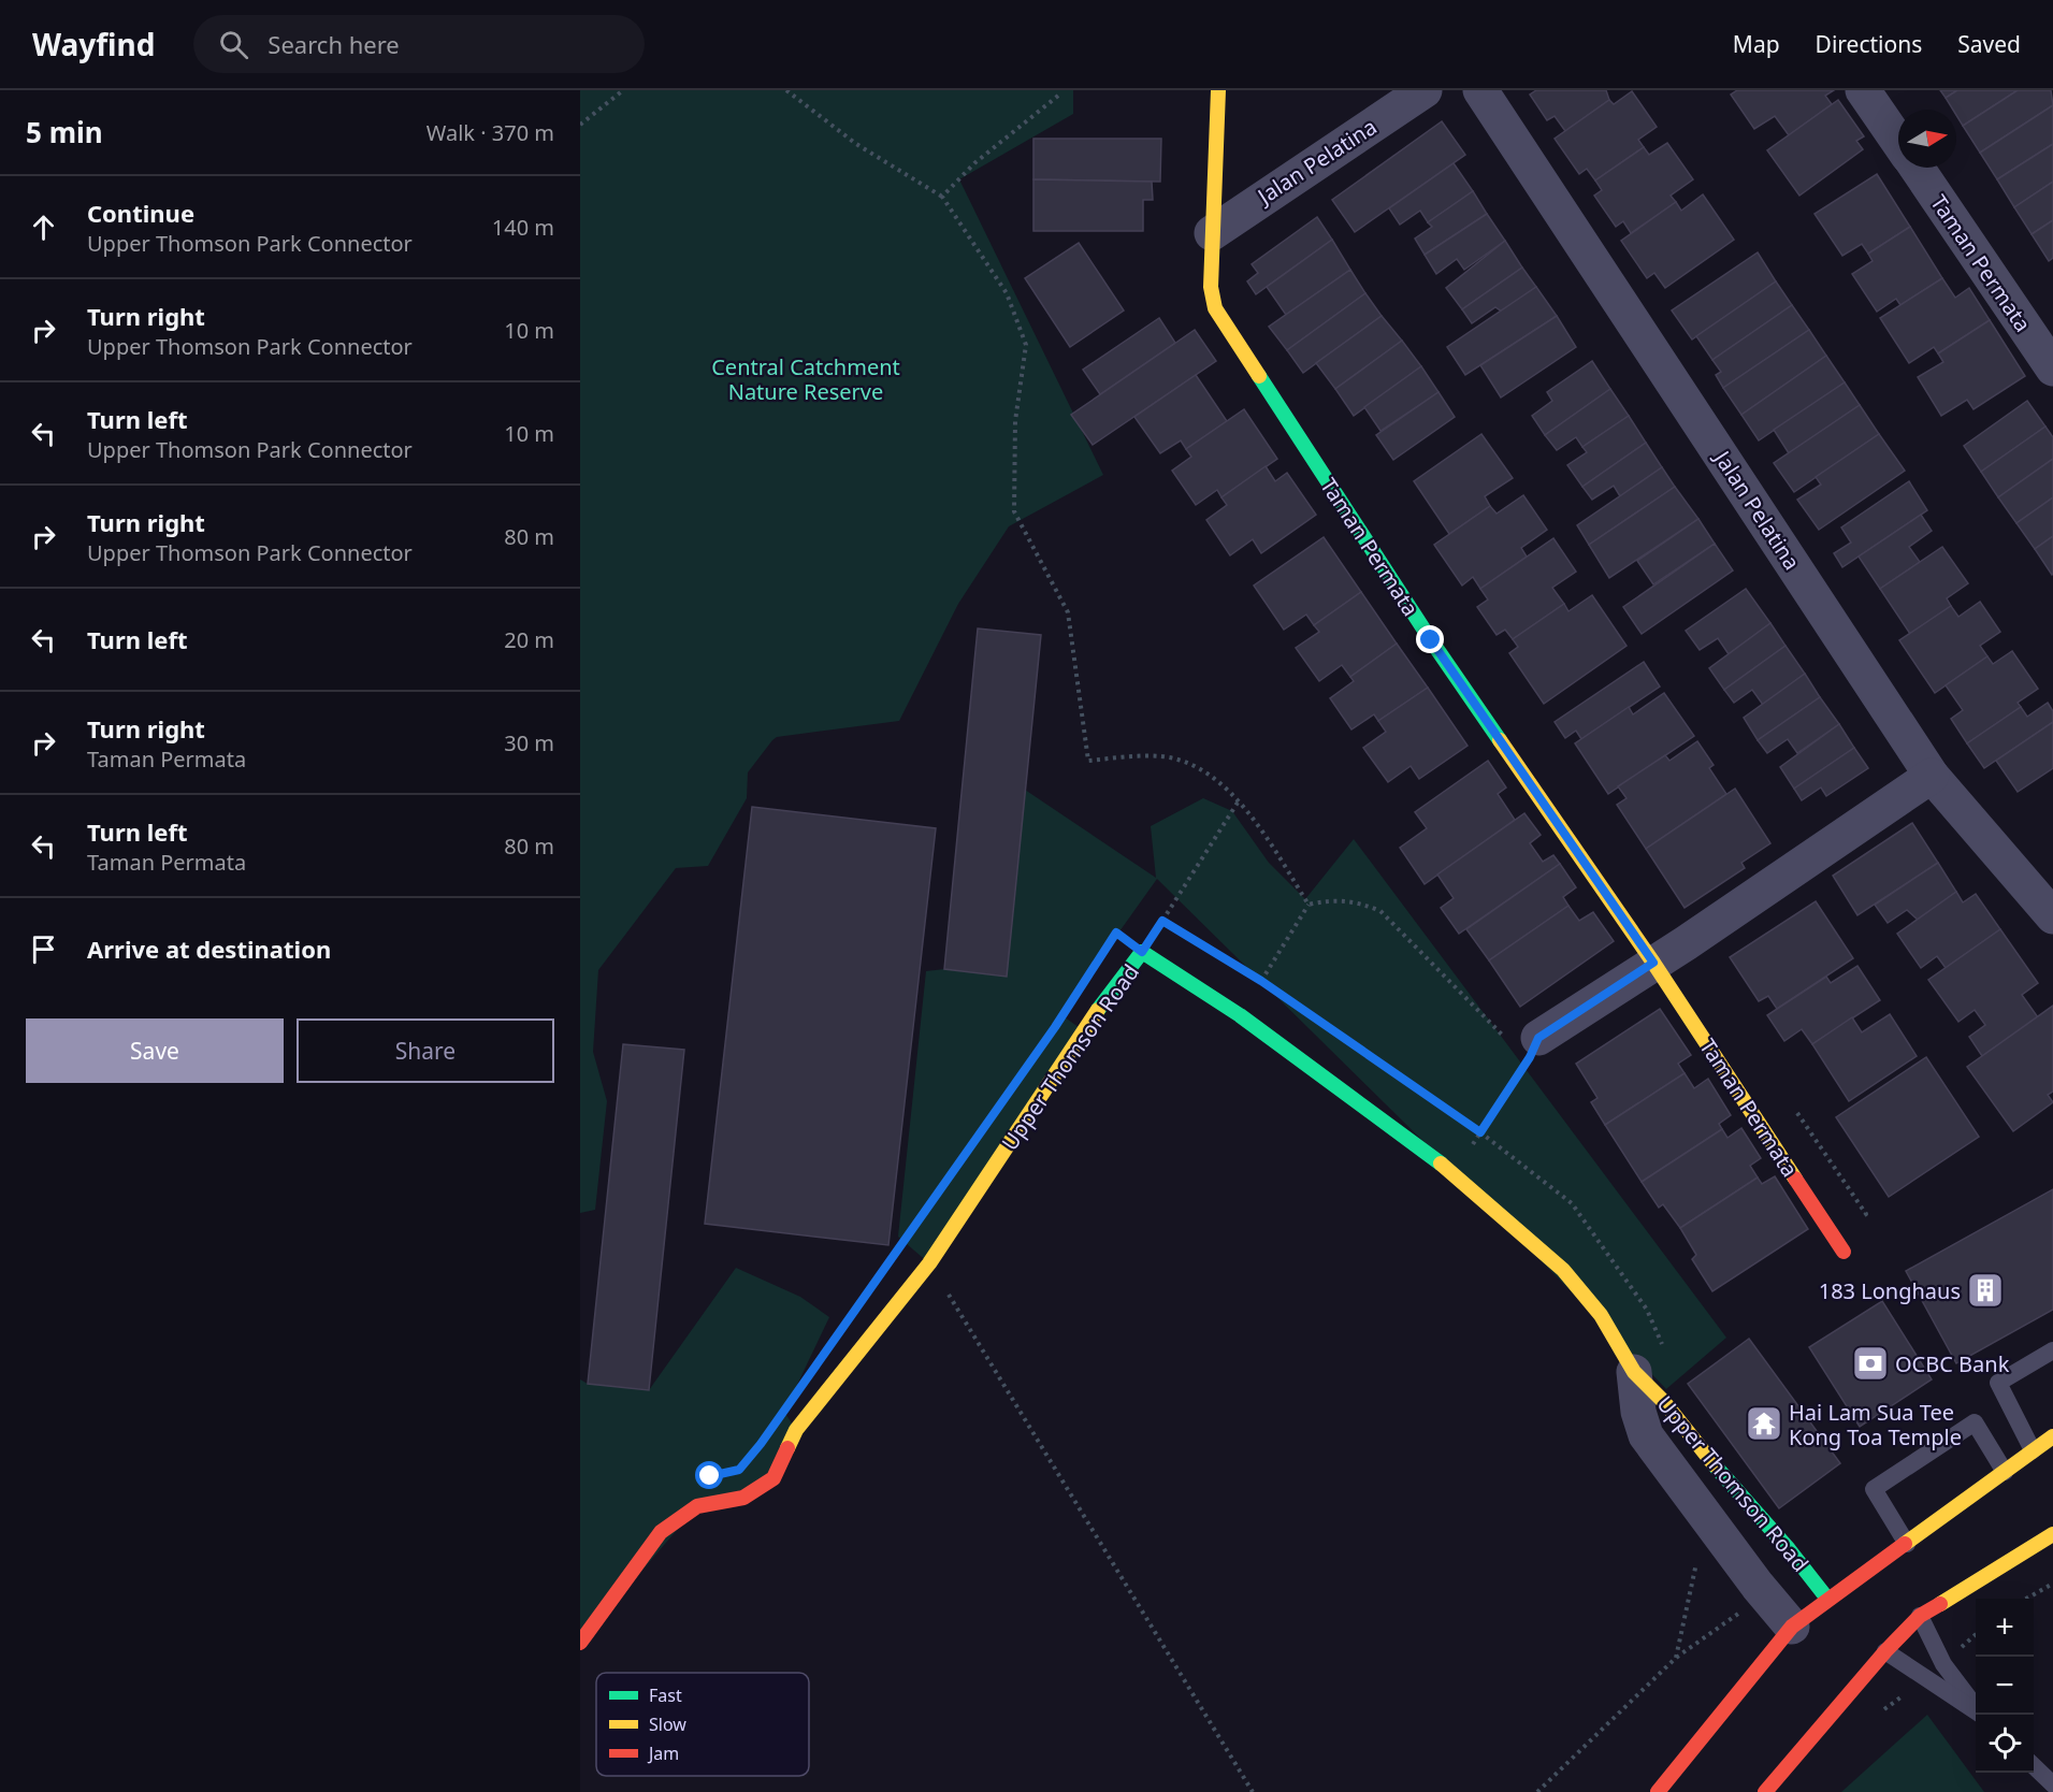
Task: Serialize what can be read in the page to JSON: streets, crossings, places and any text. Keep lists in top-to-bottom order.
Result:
{
  "streets": {
    "street": ["Jalan Pelatina", "Taman Permata", "Upper Thomson Road"]
  },
  "crossings": [
    ["Jalan Pelatina", "Taman Permata"]
  ],
  "parks": ["Central Catchment Nature Reserve"],
  "places": {
    "building": ["183 Longhaus"],
    "bank": ["OCBC Bank"],
    "temple": ["Hai Lam Sua Tee Kong Toa Temple"]
  },
  "legend": ["Fast", "Slow", "Jam"],
  "north": "right",
  "page": {
    "header": "Wayfind",
    "search": "Search here",
    "nav": ["Map", "Directions", "Saved"],
    "heading": ["5 min", "Walk · 370 m"],
    "list": [
      ["Continue", "Upper Thomson Park Connector", "140 m"],
      ["Turn right", "Upper Thomson Park Connector", "10 m"],
      ["Turn left", "Upper Thomson Park Connector", "10 m"],
      ["Turn right", "Upper Thomson Park Connector", "80 m"],
      ["Turn left", "20 m"],
      ["Turn right", "Taman Permata", "30 m"],
      ["Turn left", "Taman Permata", "80 m"],
      "Arrive at destination"
    ],
    "buttons": ["Save", "Share"],
    "map_buttons": ["+", "−"]
  }
}
